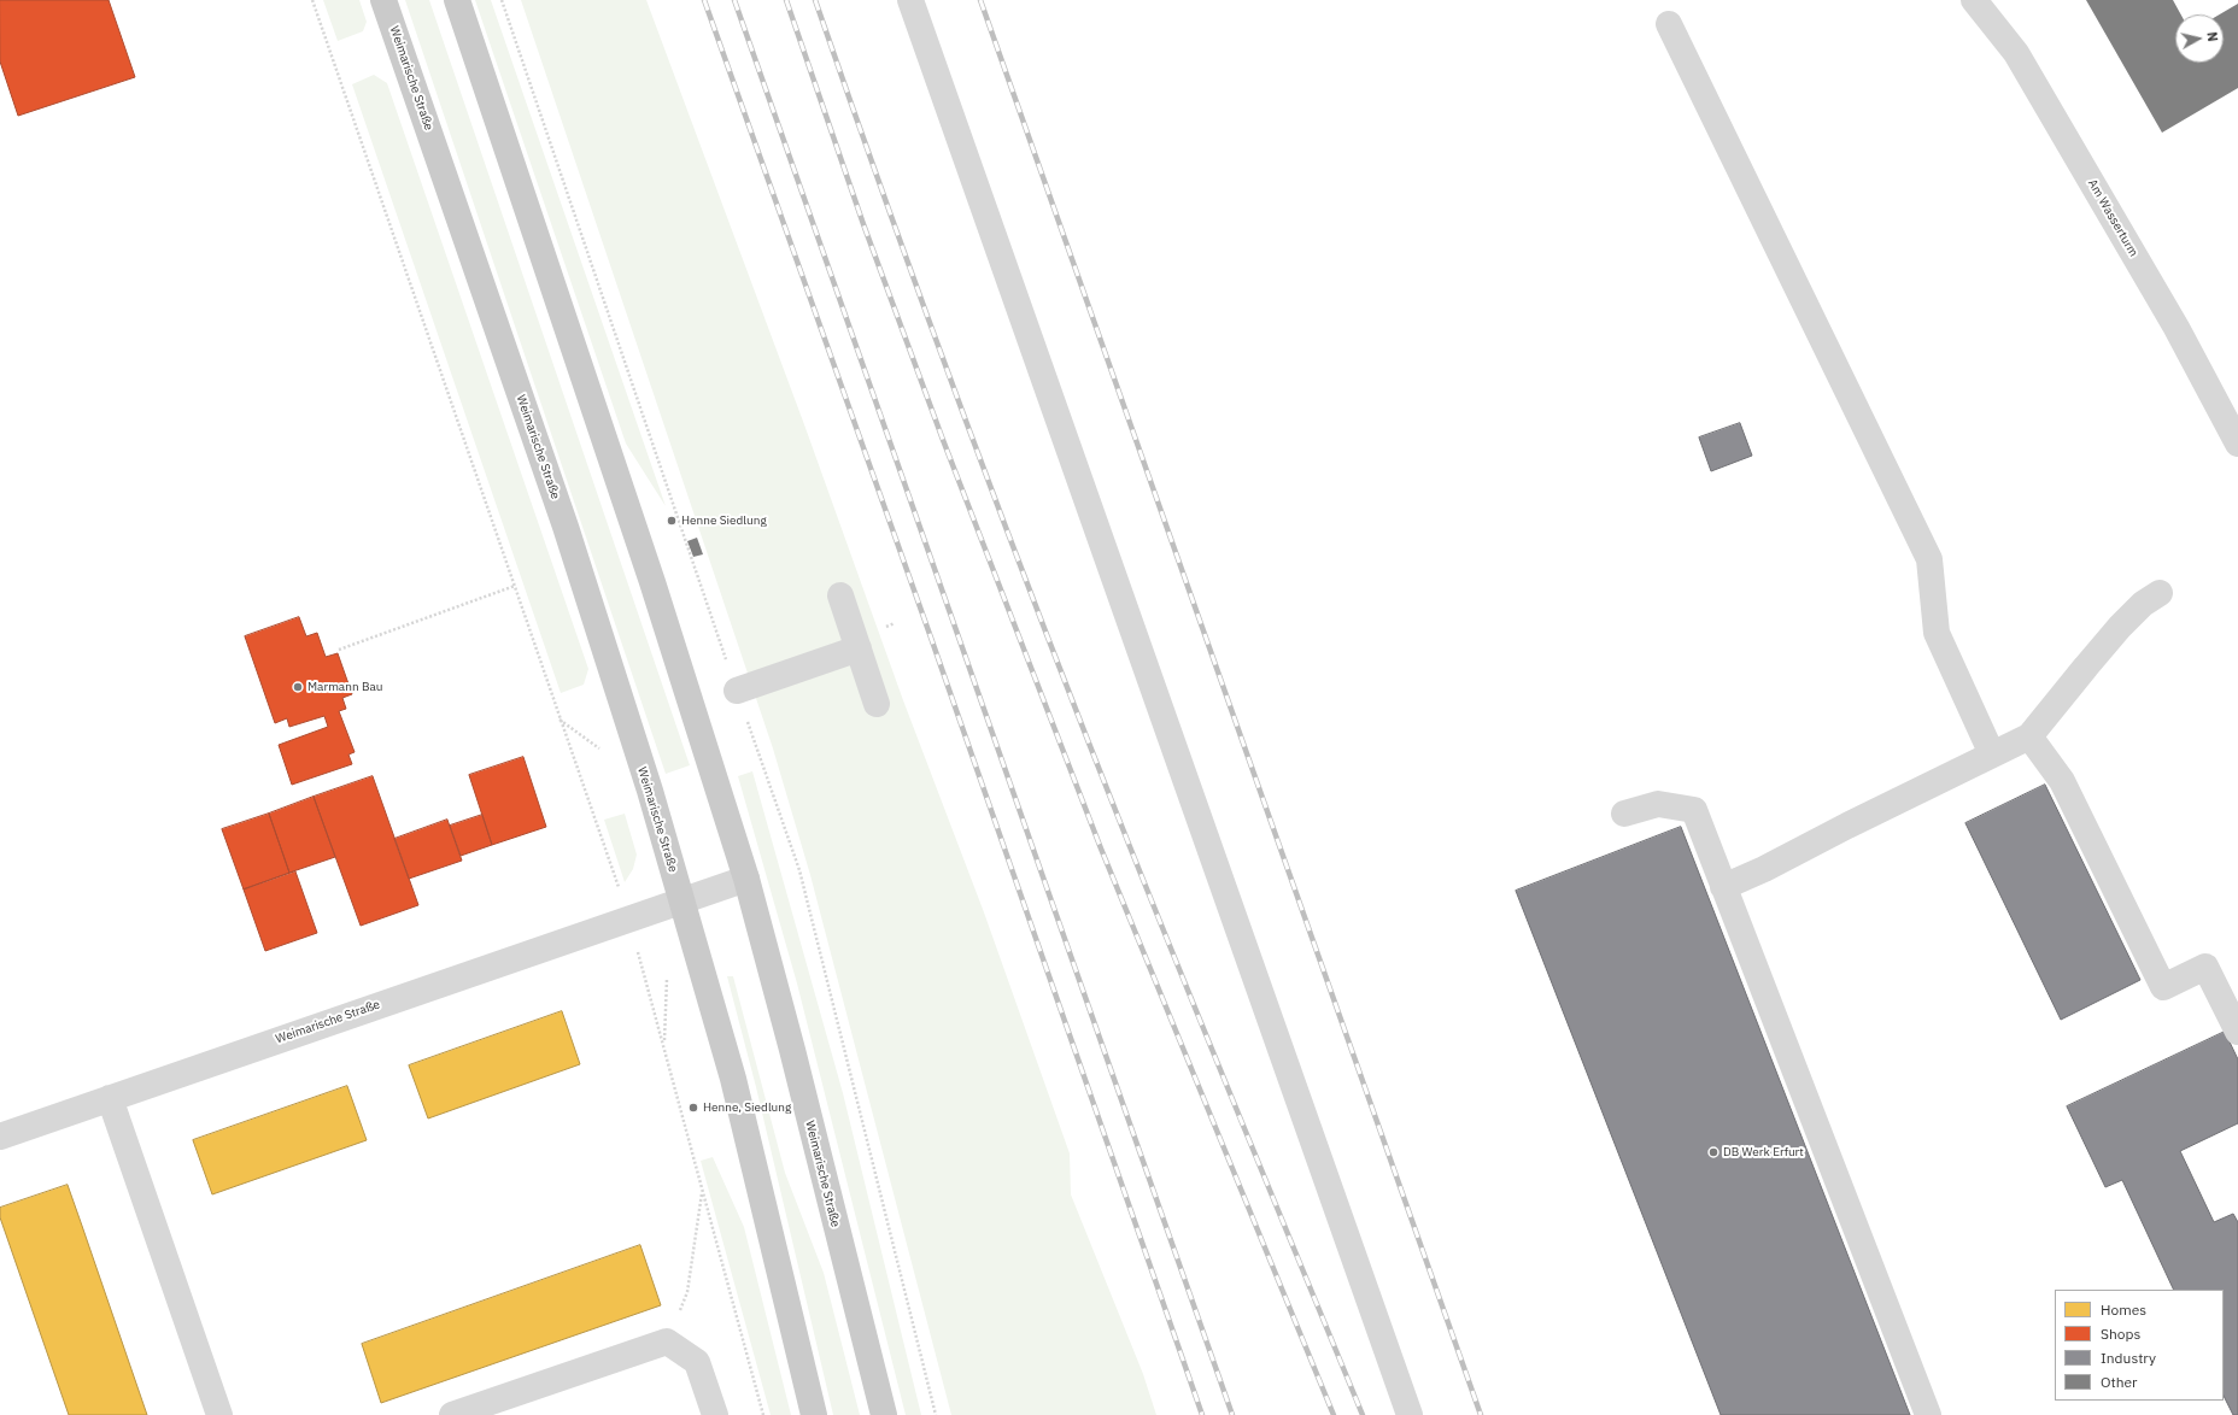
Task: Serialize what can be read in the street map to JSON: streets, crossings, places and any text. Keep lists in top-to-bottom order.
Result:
{
  "streets": {
    "main road": ["Weimarische Straße"],
    "street": ["Am Wasserturm"]
  },
  "places": [
    "Henne Siedlung",
    "Marmann Bau",
    "Henne, Siedlung",
    "DB Werk Erfurt"
  ],
  "legend": [
    "Homes",
    "Shops",
    "Industry",
    "Other"
  ],
  "north": "right"
}
